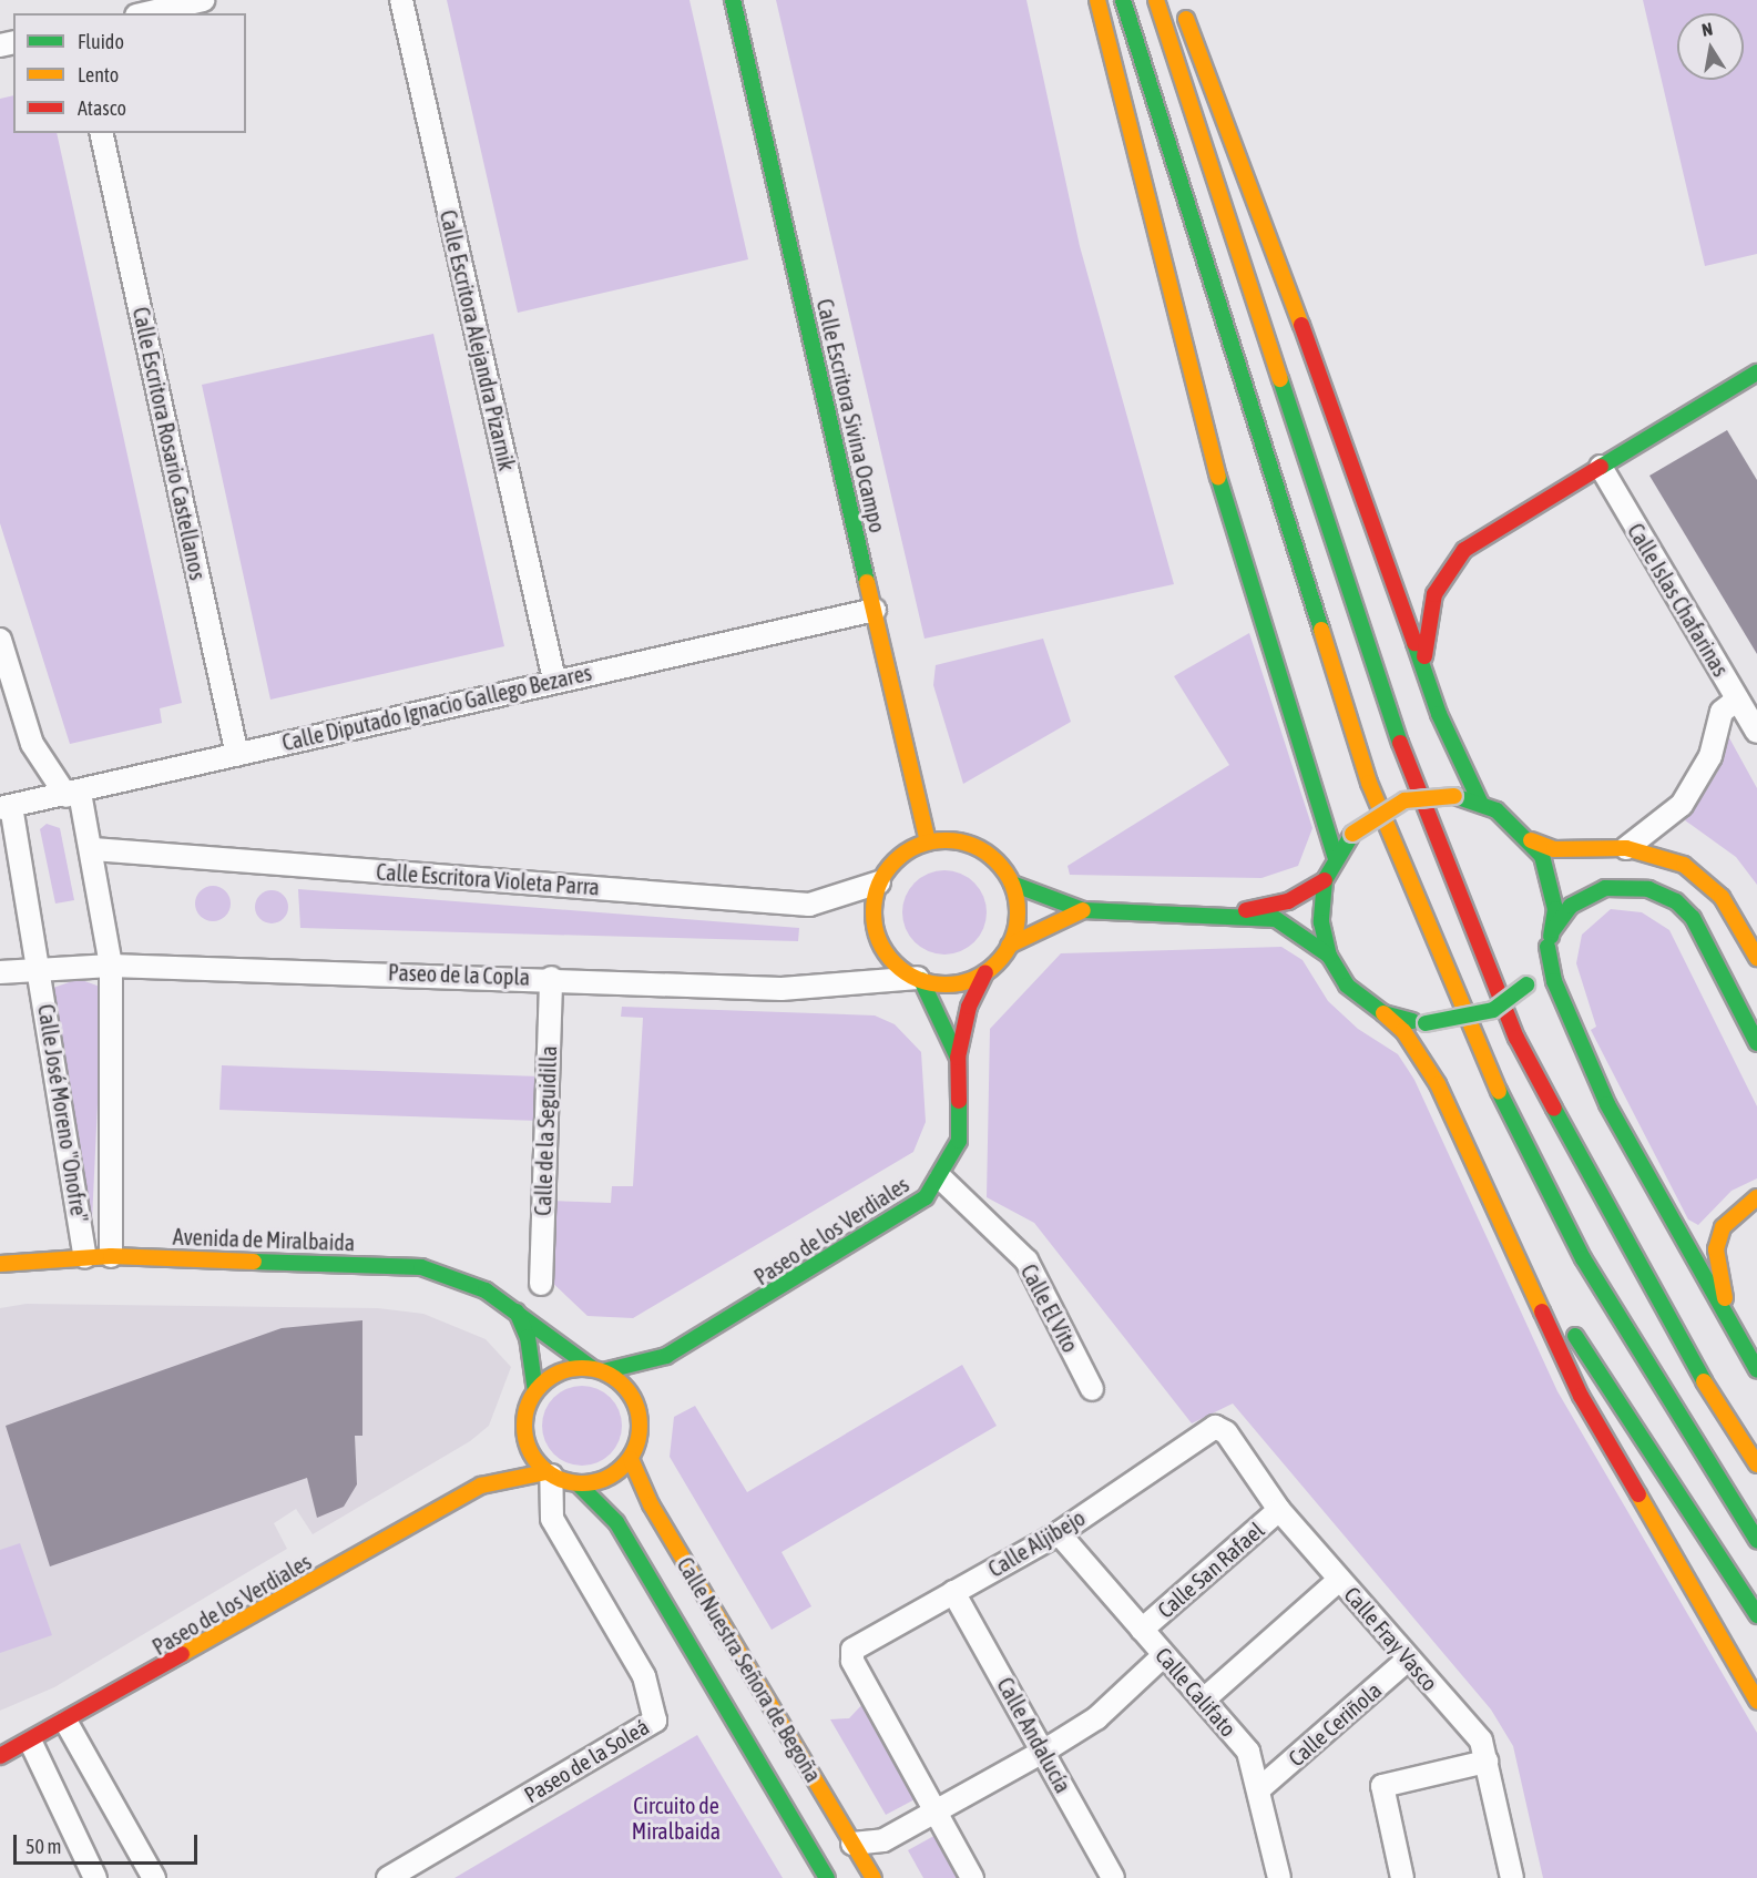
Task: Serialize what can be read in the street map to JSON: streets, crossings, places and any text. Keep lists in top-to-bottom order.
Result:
{
  "streets": {
    "main road": [
      "Calle Escritora Sivina Ocampo",
      "Paseo de los Verdiales",
      "Avenida de Miralbaida",
      "Calle Nuestra Señora de Begoña"
    ],
    "street": [
      "Calle Escritora Alejandra Pizarnik",
      "Calle Escritora Rosario Castellanos",
      "Calle Islas Chafarinas",
      "Calle Diputado Ignacio Gallego Bezares",
      "Calle Escritora Violeta Parra",
      "Paseo de la Copla",
      "Calle José Moreno \"Onofre\"",
      "Calle de la Seguidilla",
      "Calle El Vito",
      "Calle Aljibejo",
      "Calle San Rafael",
      "Calle Fray Vasco",
      "Calle Califato",
      "Calle Ceriñola",
      "Calle Andalucía",
      "Paseo de la Soleá"
    ]
  },
  "crossings": [
    ["Calle Escritora Alejandra Pizarnik", "Calle Diputado Ignacio Gallego Bezares"],
    ["Calle Escritora Sivina Ocampo", "Calle Diputado Ignacio Gallego Bezares"],
    ["Calle Escritora Sivina Ocampo", "Calle Escritora Violeta Parra"],
    ["Calle Escritora Sivina Ocampo", "Paseo de la Copla"],
    ["Calle Escritora Sivina Ocampo", "Paseo de los Verdiales"],
    ["Calle Escritora Rosario Castellanos", "Calle Diputado Ignacio Gallego Bezares"],
    ["Calle Diputado Ignacio Gallego Bezares", "Calle José Moreno \"Onofre\""],
    ["Calle Escritora Violeta Parra", "Paseo de la Copla"],
    ["Calle Escritora Violeta Parra", "Calle José Moreno \"Onofre\""],
    ["Calle Escritora Violeta Parra", "Paseo de los Verdiales"],
    ["Paseo de la Copla", "Calle José Moreno \"Onofre\""],
    ["Paseo de la Copla", "Calle de la Seguidilla"],
    ["Paseo de la Copla", "Paseo de los Verdiales"],
    ["Calle José Moreno \"Onofre\"", "Avenida de Miralbaida"],
    ["Paseo de los Verdiales", "Avenida de Miralbaida"],
    ["Paseo de los Verdiales", "Calle El Vito"],
    ["Paseo de los Verdiales", "Calle Nuestra Señora de Begoña"],
    ["Paseo de los Verdiales", "Paseo de la Soleá"],
    ["Avenida de Miralbaida", "Calle Nuestra Señora de Begoña"],
    ["Avenida de Miralbaida", "Paseo de la Soleá"],
    ["Calle Aljibejo", "Calle Fray Vasco"],
    ["Calle Aljibejo", "Calle Califato"],
    ["Calle Aljibejo", "Calle Andalucía"],
    ["Calle San Rafael", "Calle Fray Vasco"],
    ["Calle San Rafael", "Calle Califato"],
    ["Calle Fray Vasco", "Calle Ceriñola"],
    ["Calle Nuestra Señora de Begoña", "Paseo de la Soleá"],
    ["Calle Califato", "Calle Ceriñola"]
  ],
  "parks": ["Circuito de Miralbaida"],
  "legend": ["Fluido", "Lento", "Atasco"],
  "scale_bar": "50 m",
  "north": "top"
}
